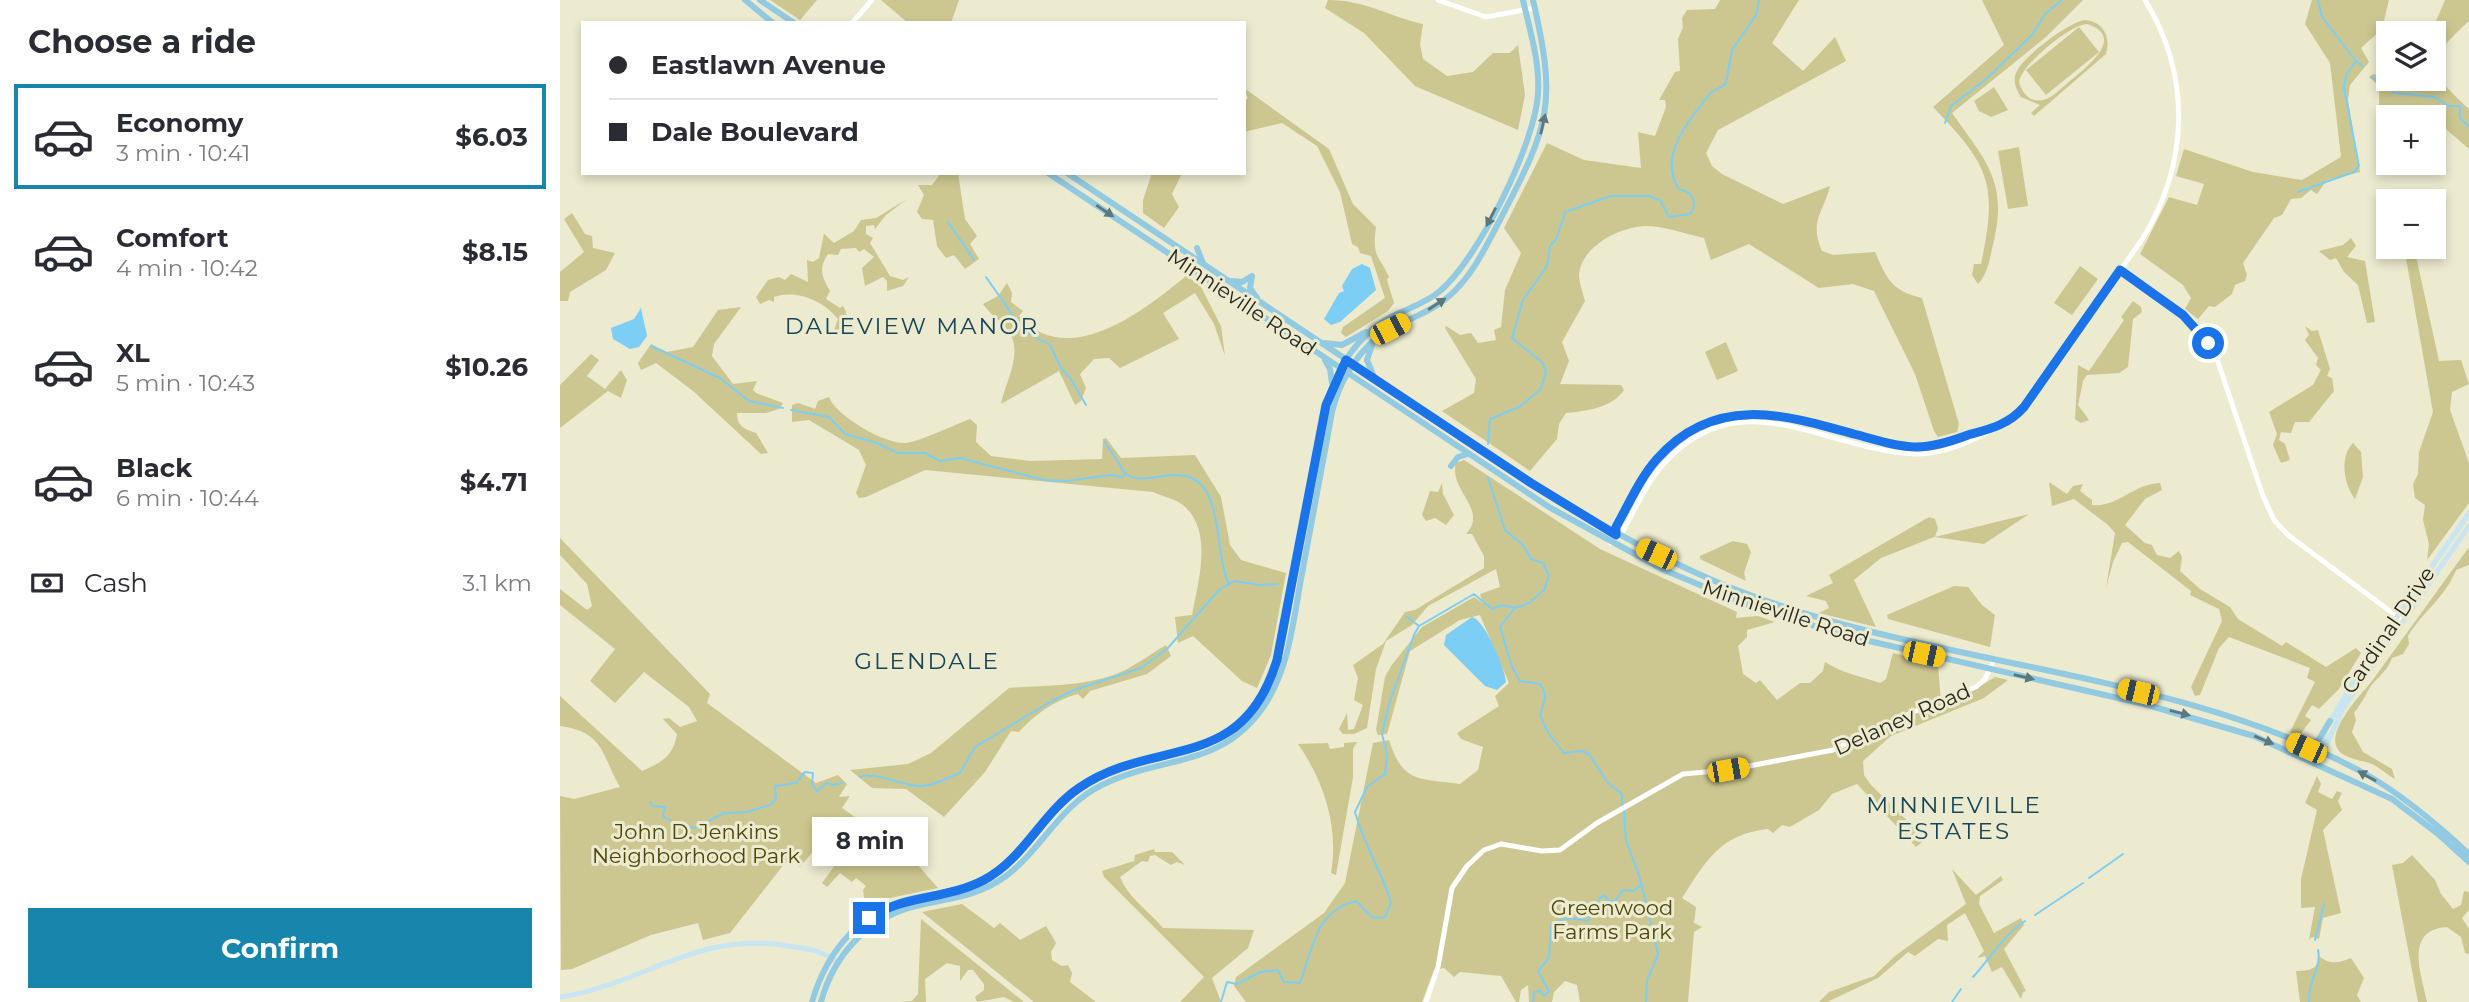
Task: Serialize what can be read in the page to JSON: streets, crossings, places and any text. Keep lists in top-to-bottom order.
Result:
{
  "streets": {
    "main road": ["Minnieville Road", "Cardinal Drive"],
    "street": ["Delaney Road"]
  },
  "crossings": [
    ["Minnieville Road", "Cardinal Drive"],
    ["Minnieville Road", "Delaney Road"]
  ],
  "districts": ["DALEVIEW MANOR", "GLENDALE", "MINNIEVILLE ESTATES"],
  "parks": ["John D. Jenkins Neighborhood Park", "Greenwood Farms Park"],
  "page": {
    "heading": "Choose a ride",
    "map_buttons": ["+", "−"],
    "banner": ["Eastlawn Avenue", "Dale Boulevard"],
    "list": [
      {
        "name": "Economy",
        "note": "3 min · 10:41",
        "value": "$6.03"
      },
      {
        "name": "Comfort",
        "note": "4 min · 10:42",
        "value": "$8.15"
      },
      {
        "name": "XL",
        "note": "5 min · 10:43",
        "value": "$10.26"
      },
      {
        "name": "Black",
        "note": "6 min · 10:44",
        "value": "$4.71"
      }
    ],
    "pay": ["Cash", "3.1 km"],
    "bubble": "8 min",
    "buttons": "Confirm"
  }
}
